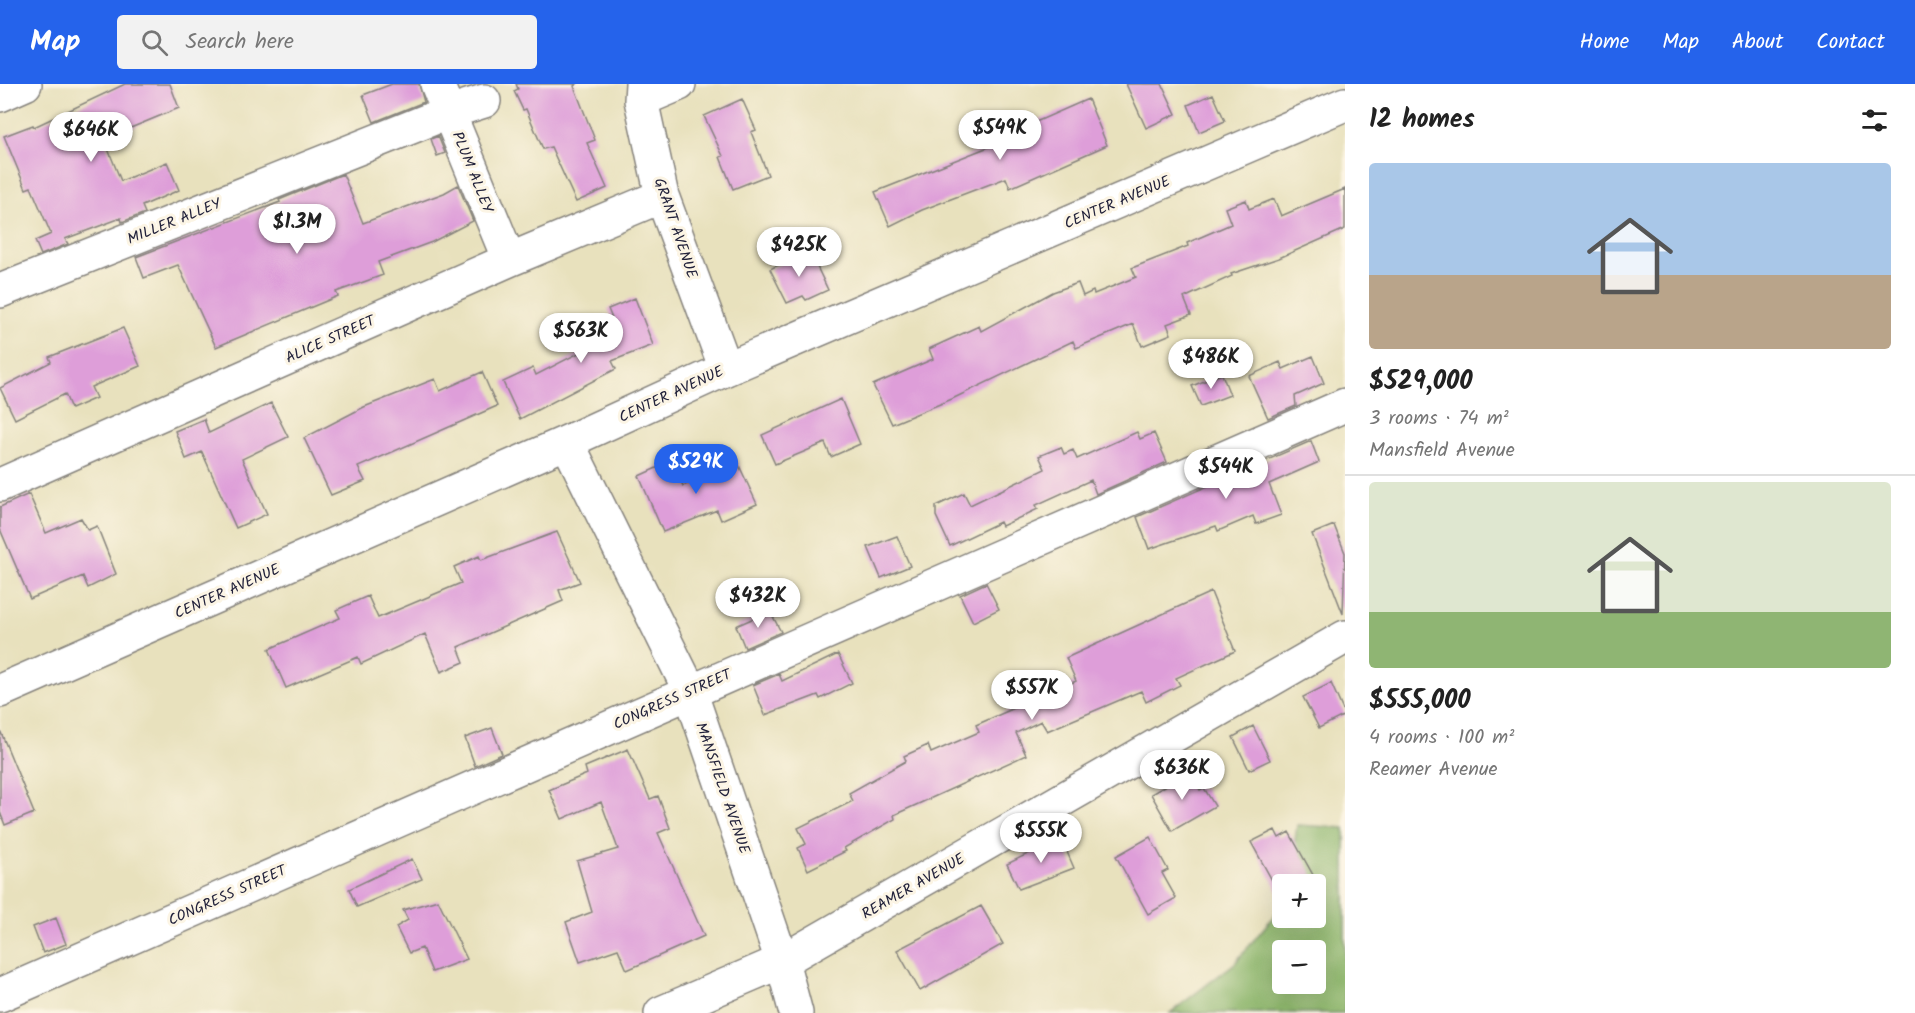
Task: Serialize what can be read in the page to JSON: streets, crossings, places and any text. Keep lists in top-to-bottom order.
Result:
{
  "streets": {
    "street": [
      "PLUM ALLEY",
      "CENTER AVENUE",
      "MILLER ALLEY",
      "GRANT AVENUE",
      "ALICE STREET",
      "CONGRESS STREET",
      "MANSFIELD AVENUE",
      "REAMER AVENUE"
    ]
  },
  "crossings": [
    ["PLUM ALLEY", "MILLER ALLEY"],
    ["PLUM ALLEY", "ALICE STREET"],
    ["CENTER AVENUE", "GRANT AVENUE"],
    ["CENTER AVENUE", "MANSFIELD AVENUE"],
    ["GRANT AVENUE", "ALICE STREET"],
    ["CONGRESS STREET", "MANSFIELD AVENUE"],
    ["MANSFIELD AVENUE", "REAMER AVENUE"]
  ],
  "page": {
    "header": "Map",
    "search": "Search here",
    "nav": [
      "Home",
      "Map",
      "About",
      "Contact"
    ],
    "heading": "12 homes",
    "price": [
      "$549K",
      "$646K",
      "$1.3M",
      "$425K",
      "$563K",
      "$486K",
      "$529K",
      "$544K",
      "$432K",
      "$557K",
      "$636K",
      "$555K"
    ],
    "list": [
      {
        "name": "$529,000",
        "note": "3 rooms · 74 m² · Mansfield Avenue"
      },
      {
        "name": "$555,000",
        "note": "4 rooms · 100 m² · Reamer Avenue"
      }
    ],
    "map_buttons": ["+", "−"]
  }
}
